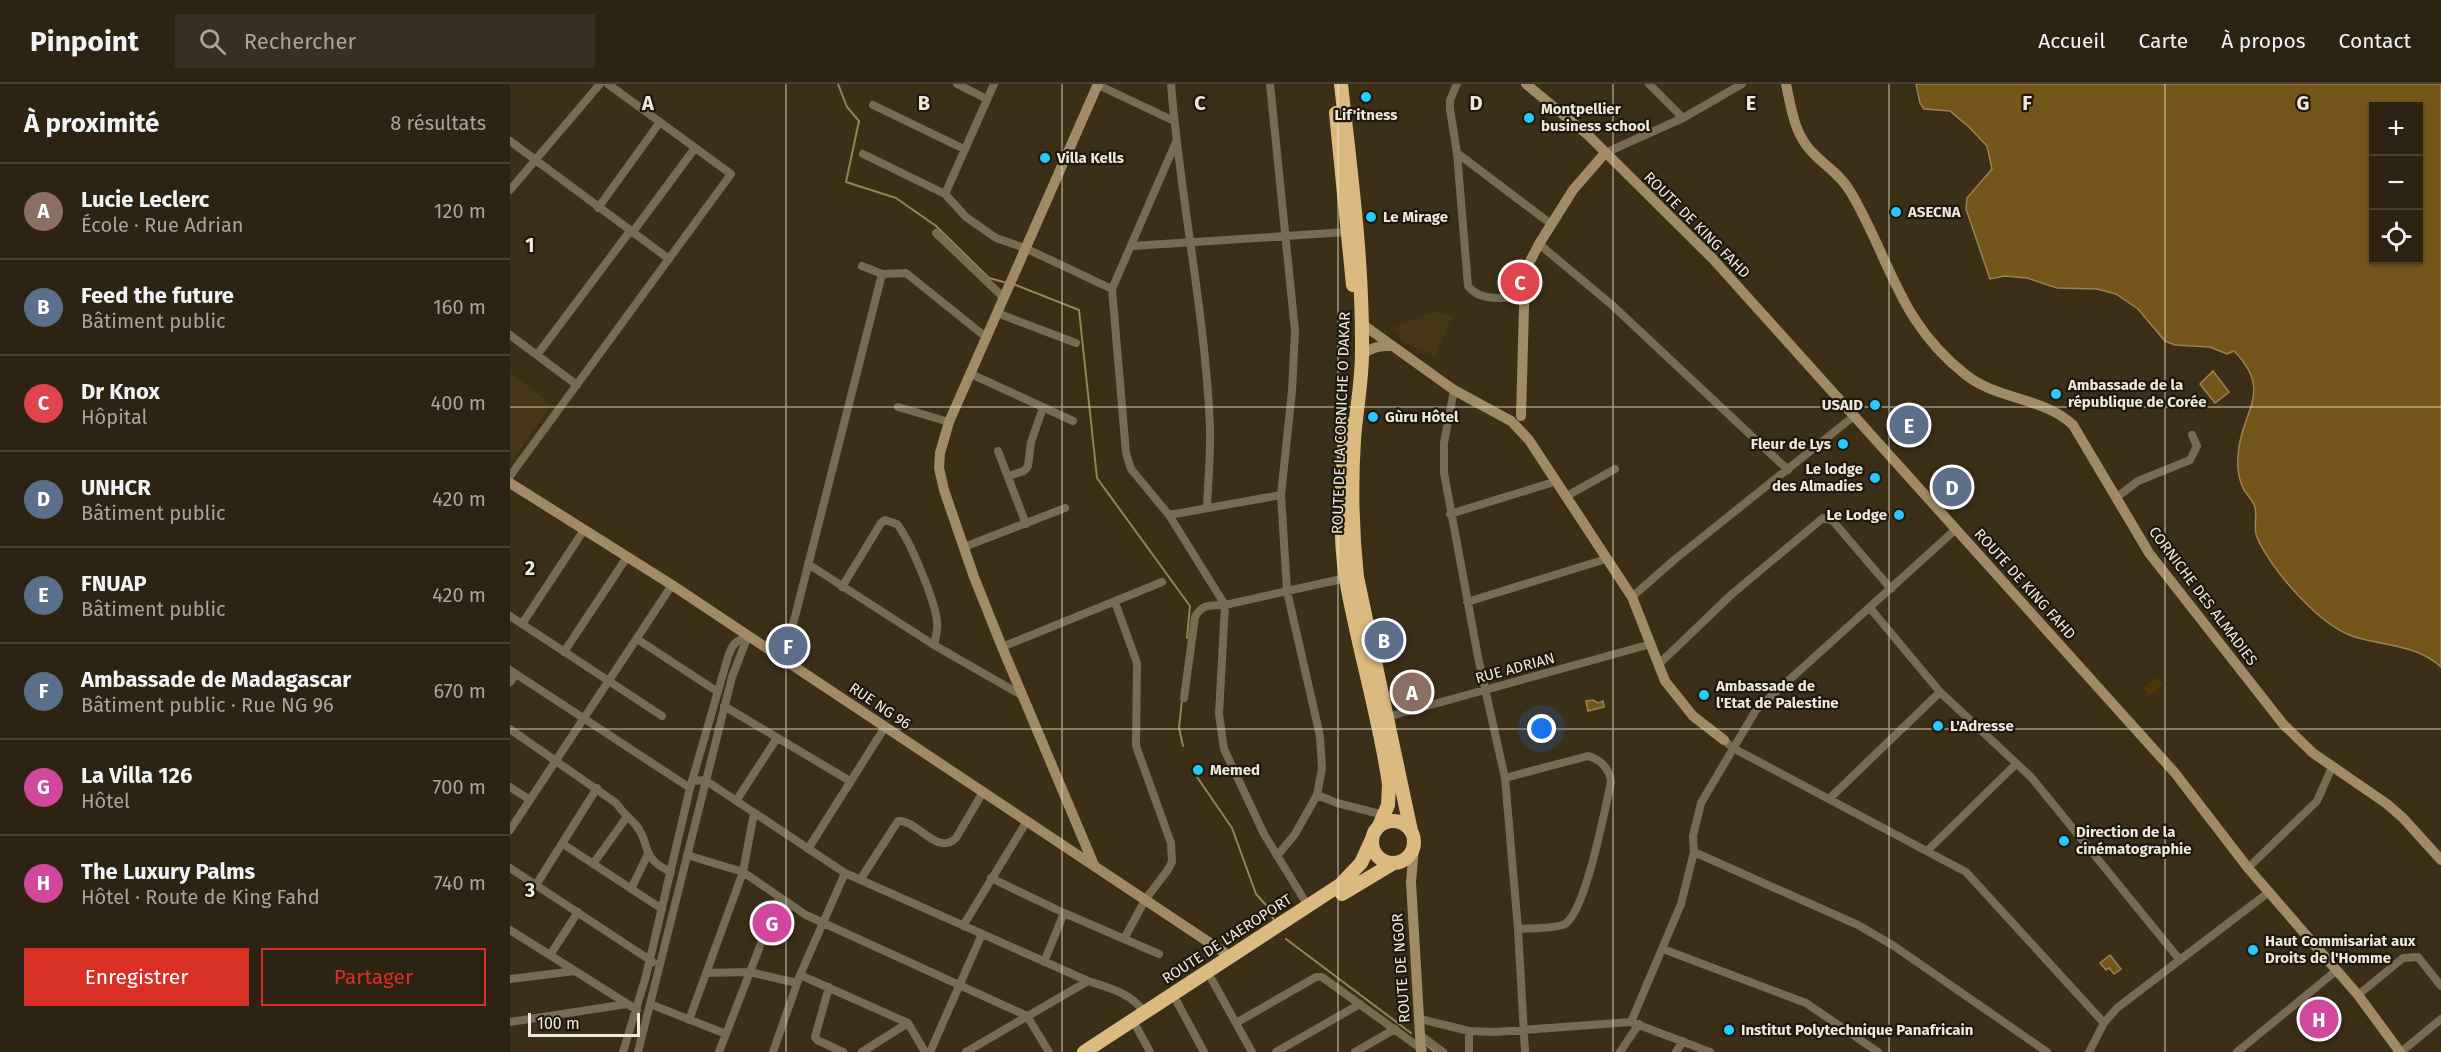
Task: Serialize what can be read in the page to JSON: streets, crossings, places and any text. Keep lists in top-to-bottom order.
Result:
{
  "streets": {
    "highway": ["ROUTE DE LA CORNICHE O DAKAR", "ROUTE DE L'AEROPORT"],
    "street": [
      "ROUTE DE KING FAHD",
      "CORNICHE DES ALMADIES",
      "RUE ADRIAN",
      "RUE NG 96",
      "ROUTE DE NGOR"
    ]
  },
  "crossings": [
    ["ROUTE DE LA CORNICHE O DAKAR", "RUE ADRIAN"],
    ["ROUTE DE LA CORNICHE O DAKAR", "ROUTE DE L'AEROPORT"],
    ["ROUTE DE LA CORNICHE O DAKAR", "ROUTE DE NGOR"],
    ["RUE NG 96", "ROUTE DE L'AEROPORT"],
    ["ROUTE DE L'AEROPORT", "ROUTE DE NGOR"]
  ],
  "places": [
    "Lif'itness",
    "Montpellier business school",
    "Villa Kells",
    "ASECNA",
    "Le Mirage",
    "Ambassade de la république de Corée",
    "USAID",
    "Gùru Hôtel",
    "Fleur de Lys",
    "Le lodge des Almadies",
    "Le Lodge",
    "Ambassade de l'Etat de Palestine",
    "L'Adresse",
    "Memed",
    "Direction de la cinématographie",
    "Haut Commisariat aux Droits de l'Homme",
    "Institut Polytechnique Panafricain"
  ],
  "scale_bar": "100 m",
  "page": {
    "header": "Pinpoint",
    "search": "Rechercher",
    "nav": [
      "Accueil",
      "Carte",
      "À propos",
      "Contact"
    ],
    "heading": ["À proximité", "8 résultats"],
    "map_buttons": ["+", "−"],
    "list": [
      {
        "mark": "A",
        "name": "Lucie Leclerc",
        "note": "École · Rue Adrian",
        "value": "120 m"
      },
      {
        "mark": "B",
        "name": "Feed the future",
        "note": "Bâtiment public",
        "value": "160 m"
      },
      {
        "mark": "C",
        "name": "Dr Knox",
        "note": "Hôpital",
        "value": "400 m"
      },
      {
        "mark": "D",
        "name": "UNHCR",
        "note": "Bâtiment public",
        "value": "420 m"
      },
      {
        "mark": "E",
        "name": "FNUAP",
        "note": "Bâtiment public",
        "value": "420 m"
      },
      {
        "mark": "F",
        "name": "Ambassade de Madagascar",
        "note": "Bâtiment public · Rue NG 96",
        "value": "670 m"
      },
      {
        "mark": "G",
        "name": "La Villa 126",
        "note": "Hôtel",
        "value": "700 m"
      },
      {
        "mark": "H",
        "name": "The Luxury Palms",
        "note": "Hôtel · Route de King Fahd",
        "value": "740 m"
      }
    ],
    "pins": [
      "C",
      "E",
      "D",
      "B",
      "F",
      "A",
      "G",
      "H"
    ],
    "buttons": ["Enregistrer", "Partager"],
    "scale": "100 m"
  },
  "grid": {
    "columns": [
      "A",
      "B",
      "C",
      "D",
      "E",
      "F",
      "G"
    ],
    "rows": ["1", "2", "3"]
  }
}
